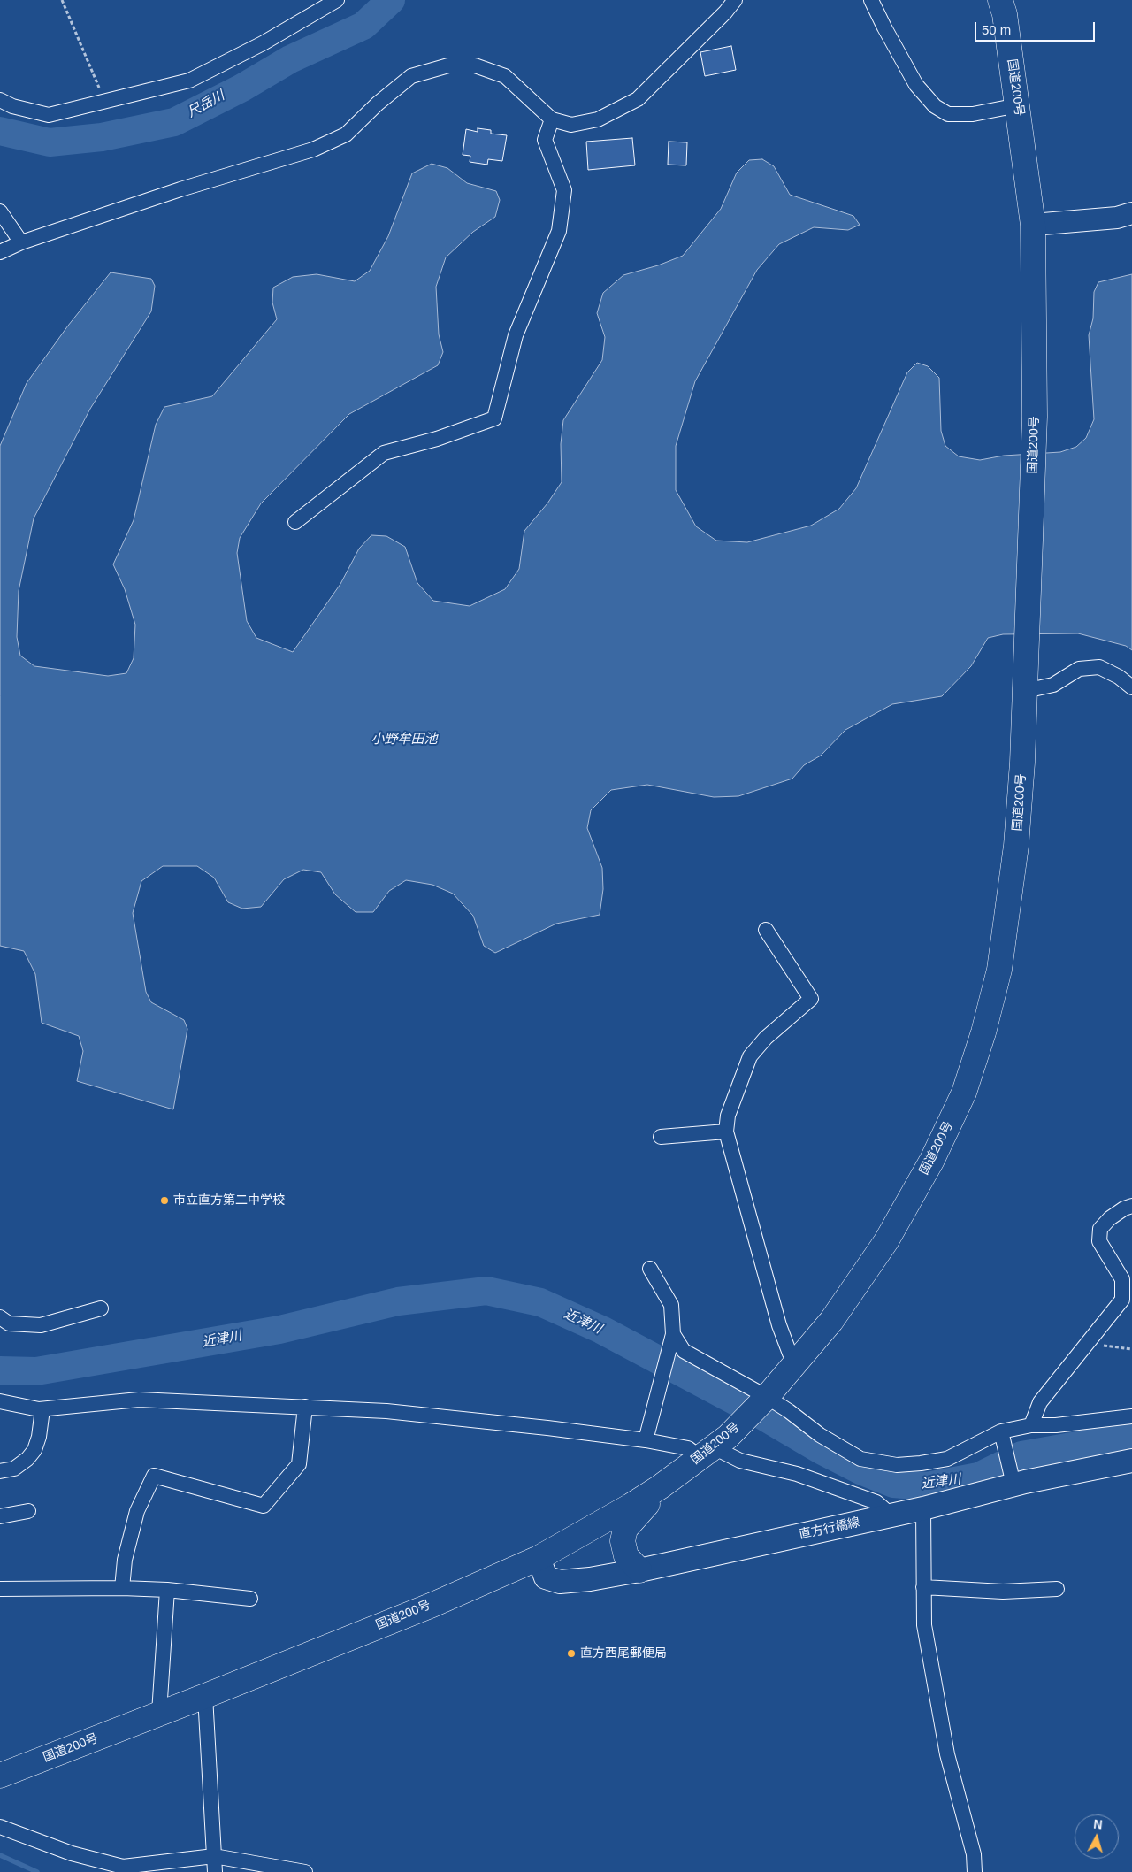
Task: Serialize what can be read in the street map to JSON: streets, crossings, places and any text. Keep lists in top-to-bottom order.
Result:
{
  "streets": {
    "highway": ["国道200号"],
    "main road": ["直方行橋線"]
  },
  "crossings": [
    ["国道200号", "直方行橋線"]
  ],
  "water": ["尺岳川", "小野牟田池", "近津川"],
  "places": ["市立直方第二中学校", "直方西尾郵便局"],
  "scale_bar": "50 m",
  "north": "top"
}
